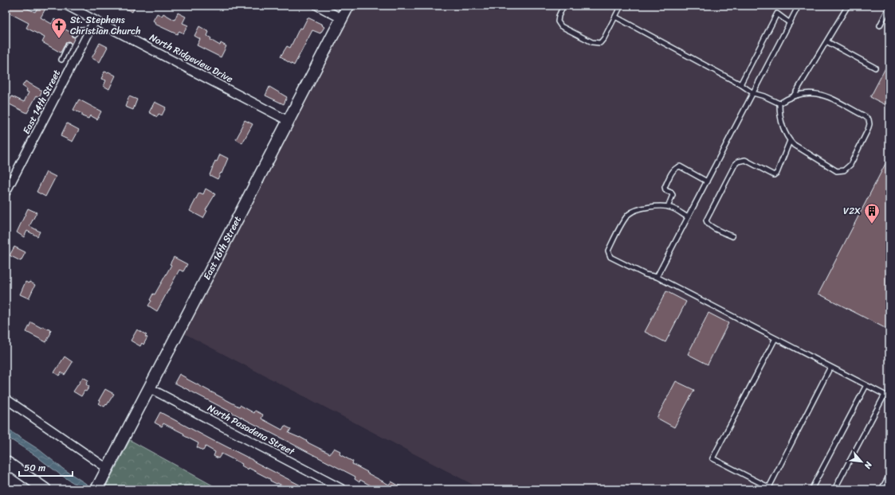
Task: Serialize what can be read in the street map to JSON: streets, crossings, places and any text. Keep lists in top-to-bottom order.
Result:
{
  "streets": {
    "street": [
      "North Ridgeview Drive",
      "East 14th Street",
      "East 16th Street",
      "North Pasadena Street"
    ]
  },
  "crossings": [
    ["North Ridgeview Drive", "East 14th Street"],
    ["North Ridgeview Drive", "East 16th Street"],
    ["East 16th Street", "North Pasadena Street"]
  ],
  "places": {
    "church": ["St. Stephens Christian Church"],
    "building": ["V2X"]
  },
  "scale_bar": "50 m",
  "north": "bottom right"
}
